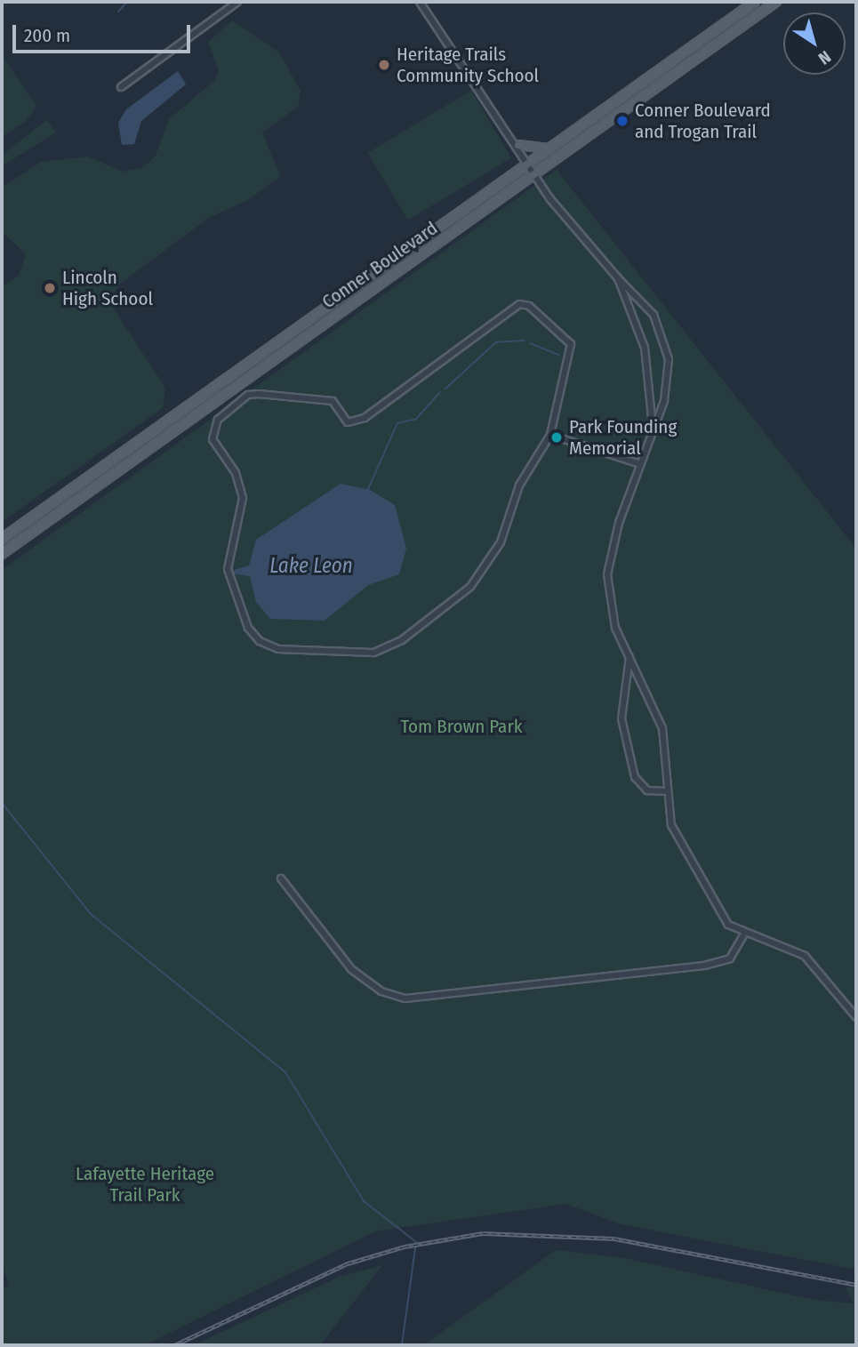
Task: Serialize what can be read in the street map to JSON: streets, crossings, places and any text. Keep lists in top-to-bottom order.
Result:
{
  "streets": {
    "main road": ["Conner Boulevard"]
  },
  "water": ["Lake Leon"],
  "parks": ["Tom Brown Park", "Lafayette Heritage Trail Park"],
  "places": [
    "Heritage Trails Community School",
    "Conner Boulevard and Trogan Trail",
    "Lincoln High School",
    "Park Founding Memorial"
  ],
  "scale_bar": "200 m",
  "north": "bottom right"
}
